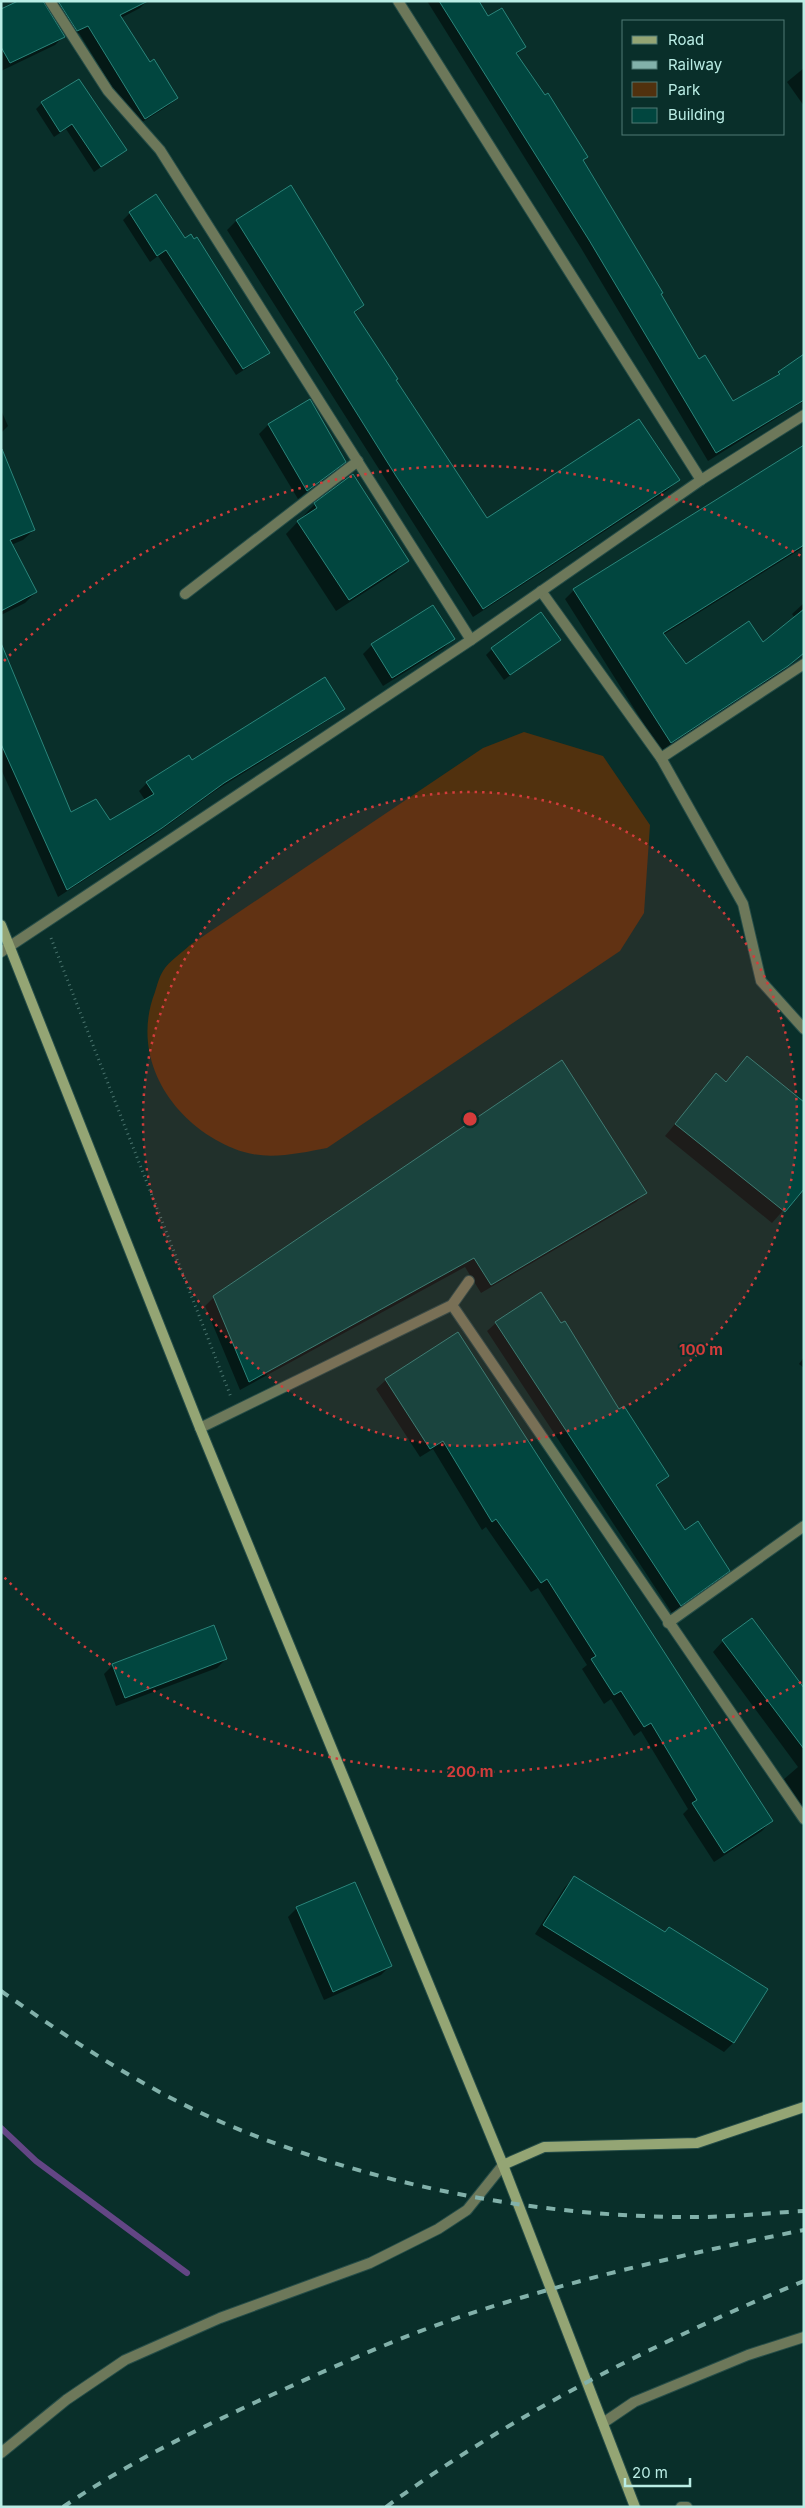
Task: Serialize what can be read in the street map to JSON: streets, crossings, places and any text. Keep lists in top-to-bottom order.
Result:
{
  "legend": [
    "Road",
    "Railway",
    "Park",
    "Building"
  ],
  "scale_bar": "20 m",
  "rings": ["100 m", "200 m"]
}
